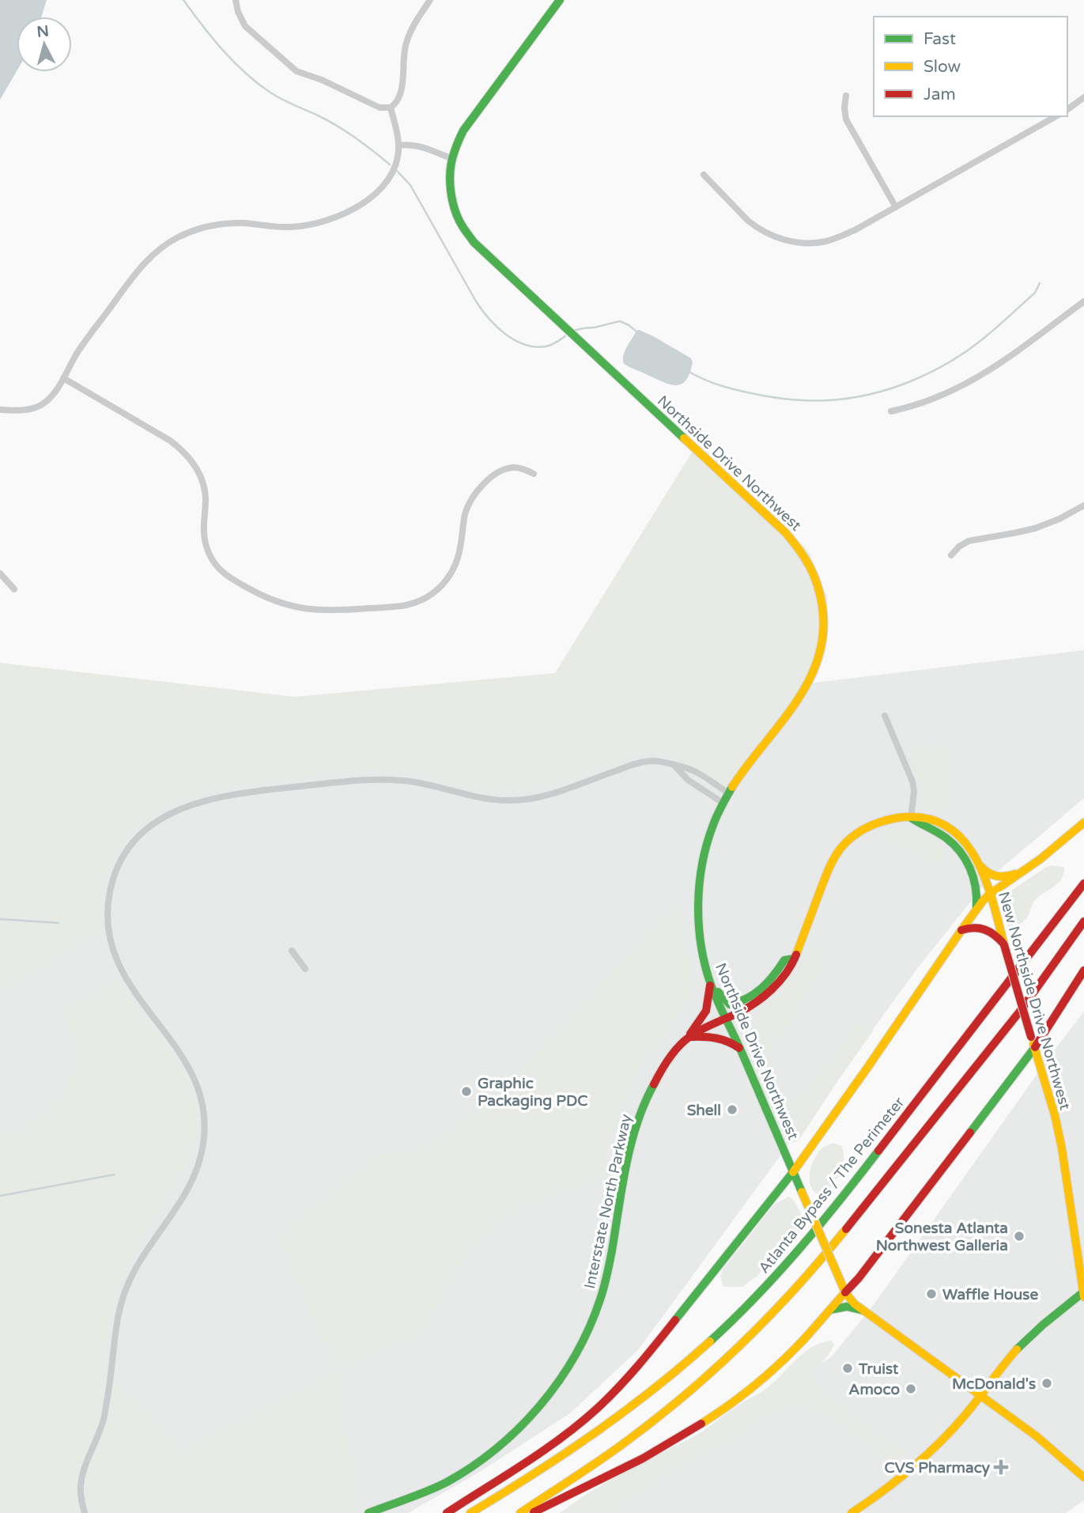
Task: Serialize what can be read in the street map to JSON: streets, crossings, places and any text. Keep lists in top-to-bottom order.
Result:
{
  "streets": {
    "main road": [
      "Northside Drive Northwest",
      "New Northside Drive Northwest",
      "Atlanta Bypass / The Perimeter",
      "Interstate North Parkway"
    ]
  },
  "crossings": [
    ["Northside Drive Northwest", "New Northside Drive Northwest"],
    ["Northside Drive Northwest", "Interstate North Parkway"],
    ["New Northside Drive Northwest", "Interstate North Parkway"]
  ],
  "places": {
    "other": [
      "Graphic Packaging PDC",
      "Shell",
      "Sonesta Atlanta Northwest Galleria",
      "Waffle House",
      "Truist",
      "McDonald's",
      "Amoco"
    ],
    "health": ["CVS Pharmacy"]
  },
  "legend": ["Fast", "Slow", "Jam"],
  "north": "top"
}
